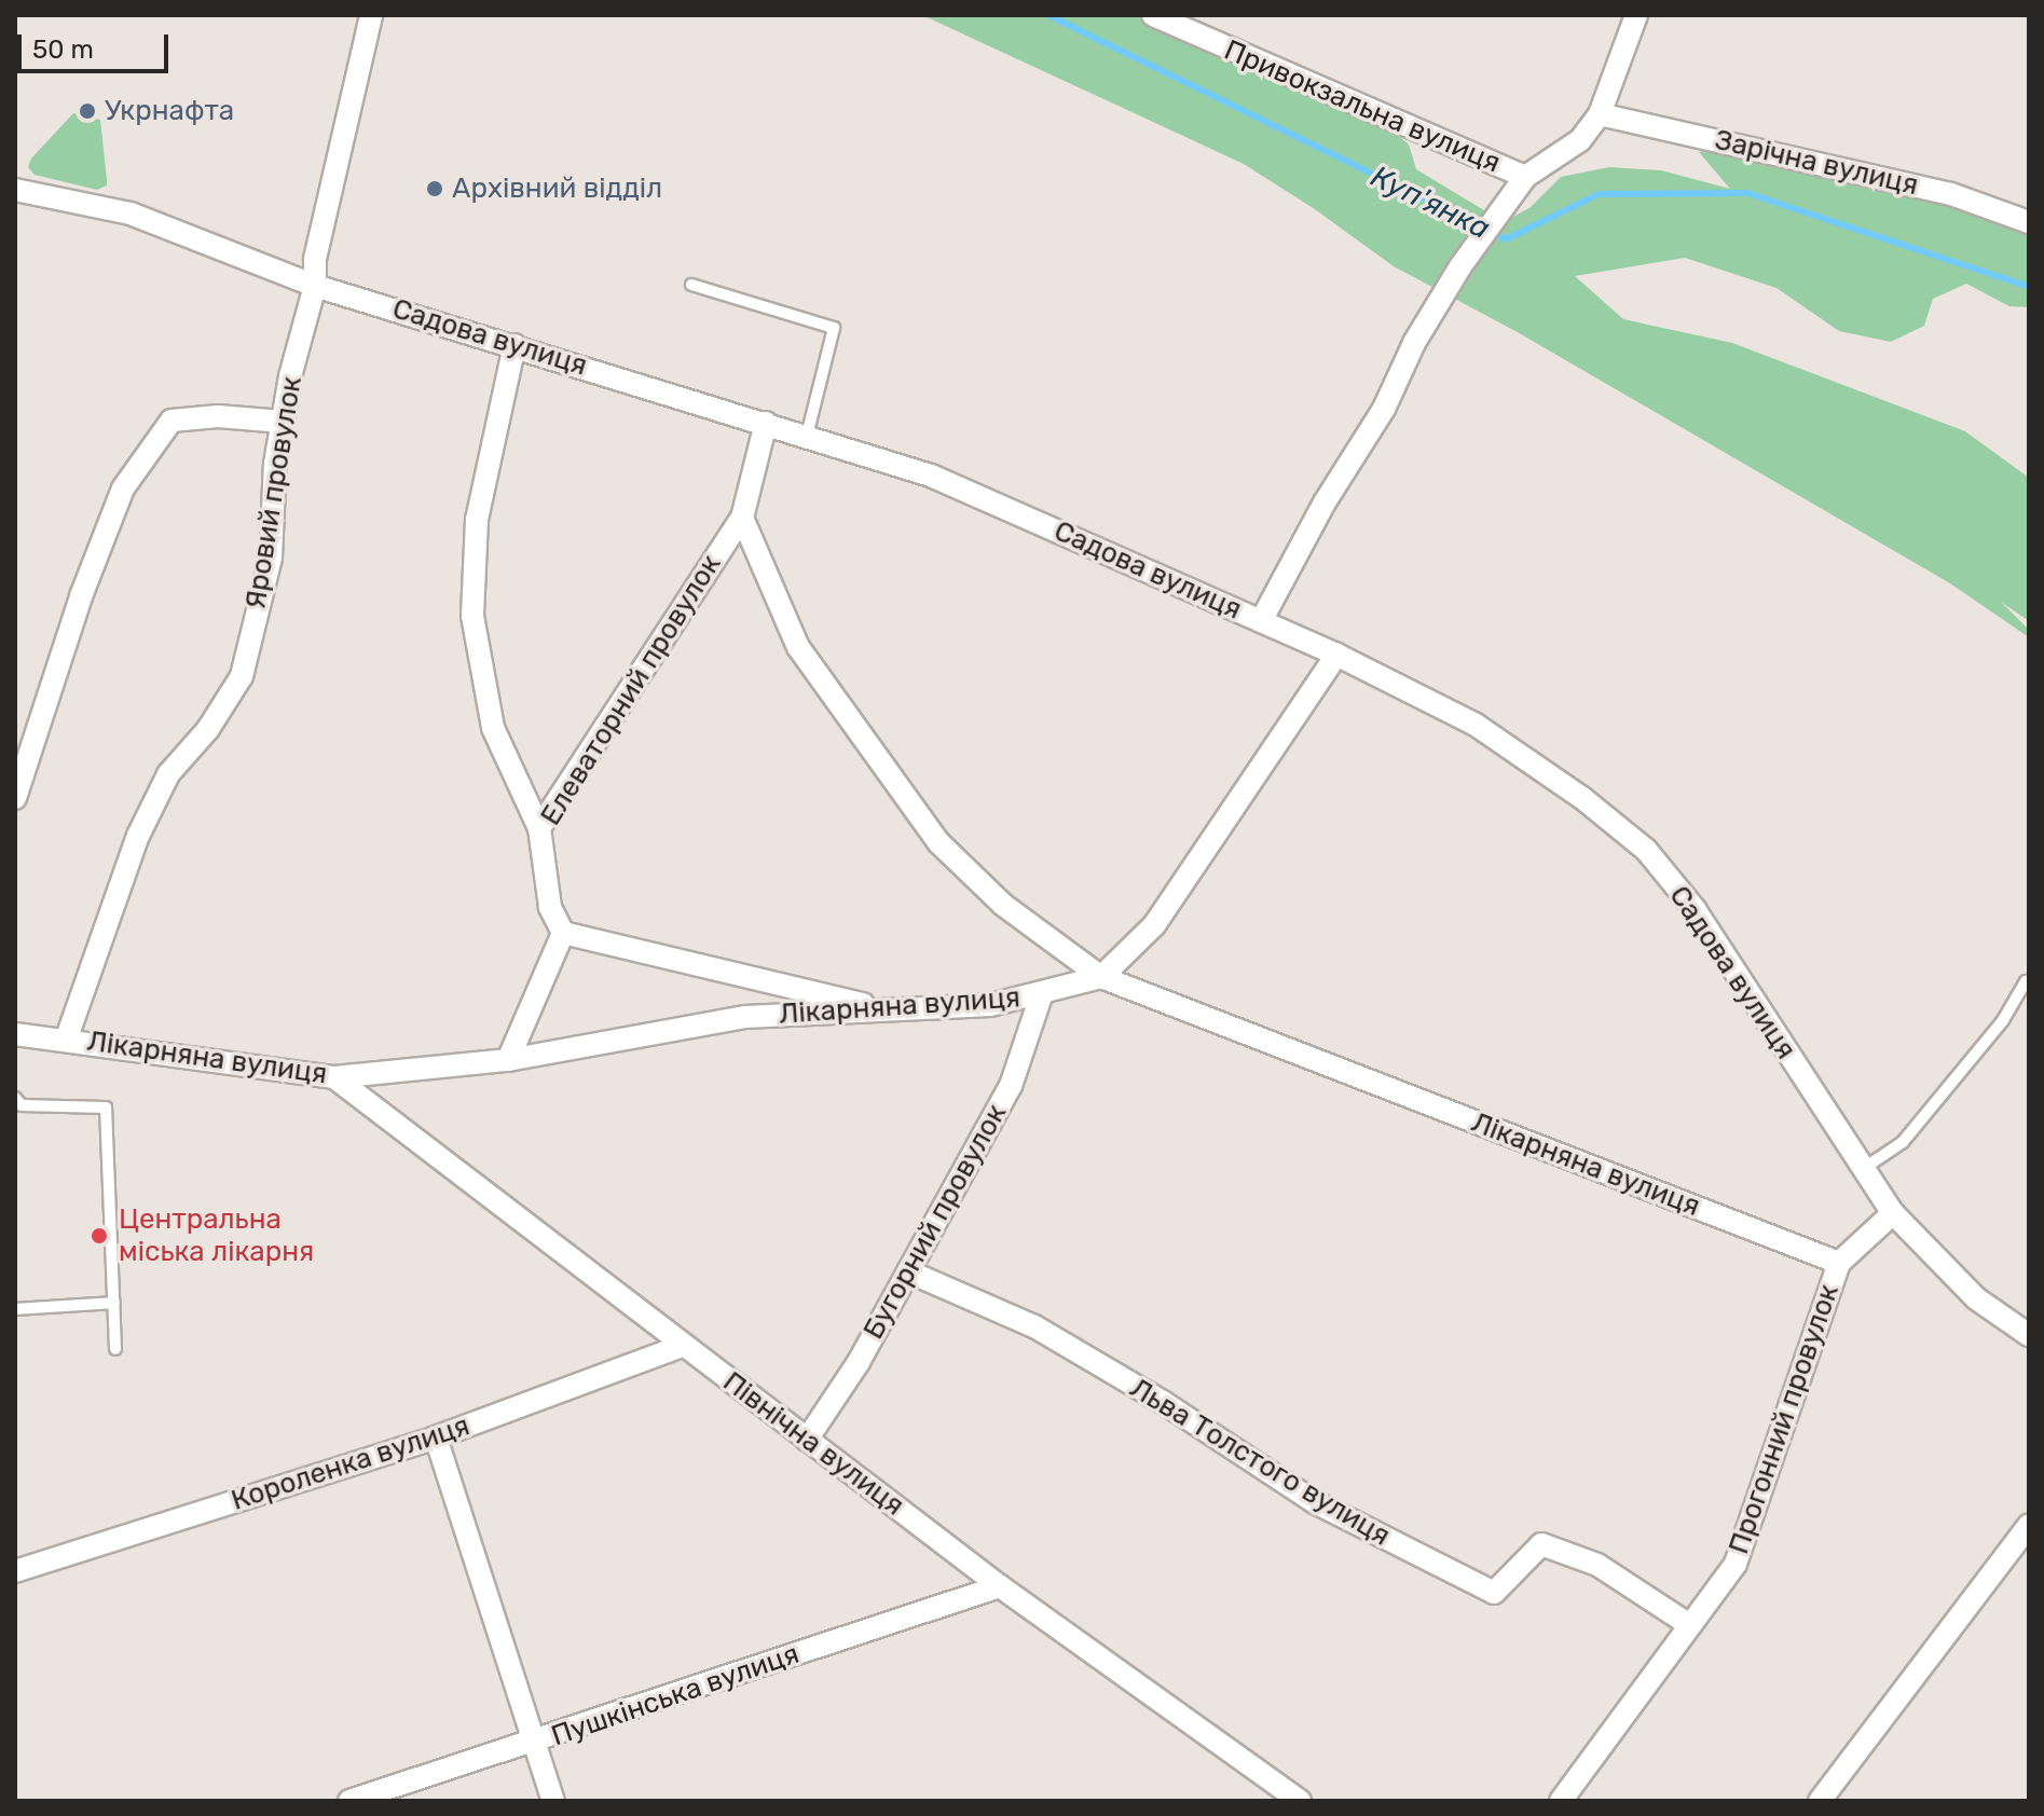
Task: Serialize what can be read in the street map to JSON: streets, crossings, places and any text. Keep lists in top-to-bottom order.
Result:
{
  "streets": {
    "street": [
      "Привокзальна вулиця",
      "Зарічна вулиця",
      "Садова вулиця",
      "Яровий провулок",
      "Елеваторний провулок",
      "Лікарняна вулиця",
      "Бугорний провулок",
      "Прогонний провулок",
      "Північна вулиця",
      "Льва Толстого вулиця",
      "Короленка вулиця",
      "Пушкінська вулиця"
    ]
  },
  "crossings": [
    ["Садова вулиця", "Яровий провулок"],
    ["Садова вулиця", "Елеваторний провулок"],
    ["Садова вулиця", "Прогонний провулок"],
    ["Яровий провулок", "Лікарняна вулиця"],
    ["Лікарняна вулиця", "Бугорний провулок"],
    ["Лікарняна вулиця", "Прогонний провулок"],
    ["Лікарняна вулиця", "Північна вулиця"],
    ["Бугорний провулок", "Північна вулиця"],
    ["Бугорний провулок", "Льва Толстого вулиця"],
    ["Прогонний провулок", "Льва Толстого вулиця"],
    ["Північна вулиця", "Короленка вулиця"],
    ["Північна вулиця", "Пушкінська вулиця"]
  ],
  "water": ["Куп'янка"],
  "places": ["Укрнафта", "Архівний відділ", "Центральна міська лікарня"],
  "scale_bar": "50 m"
}
